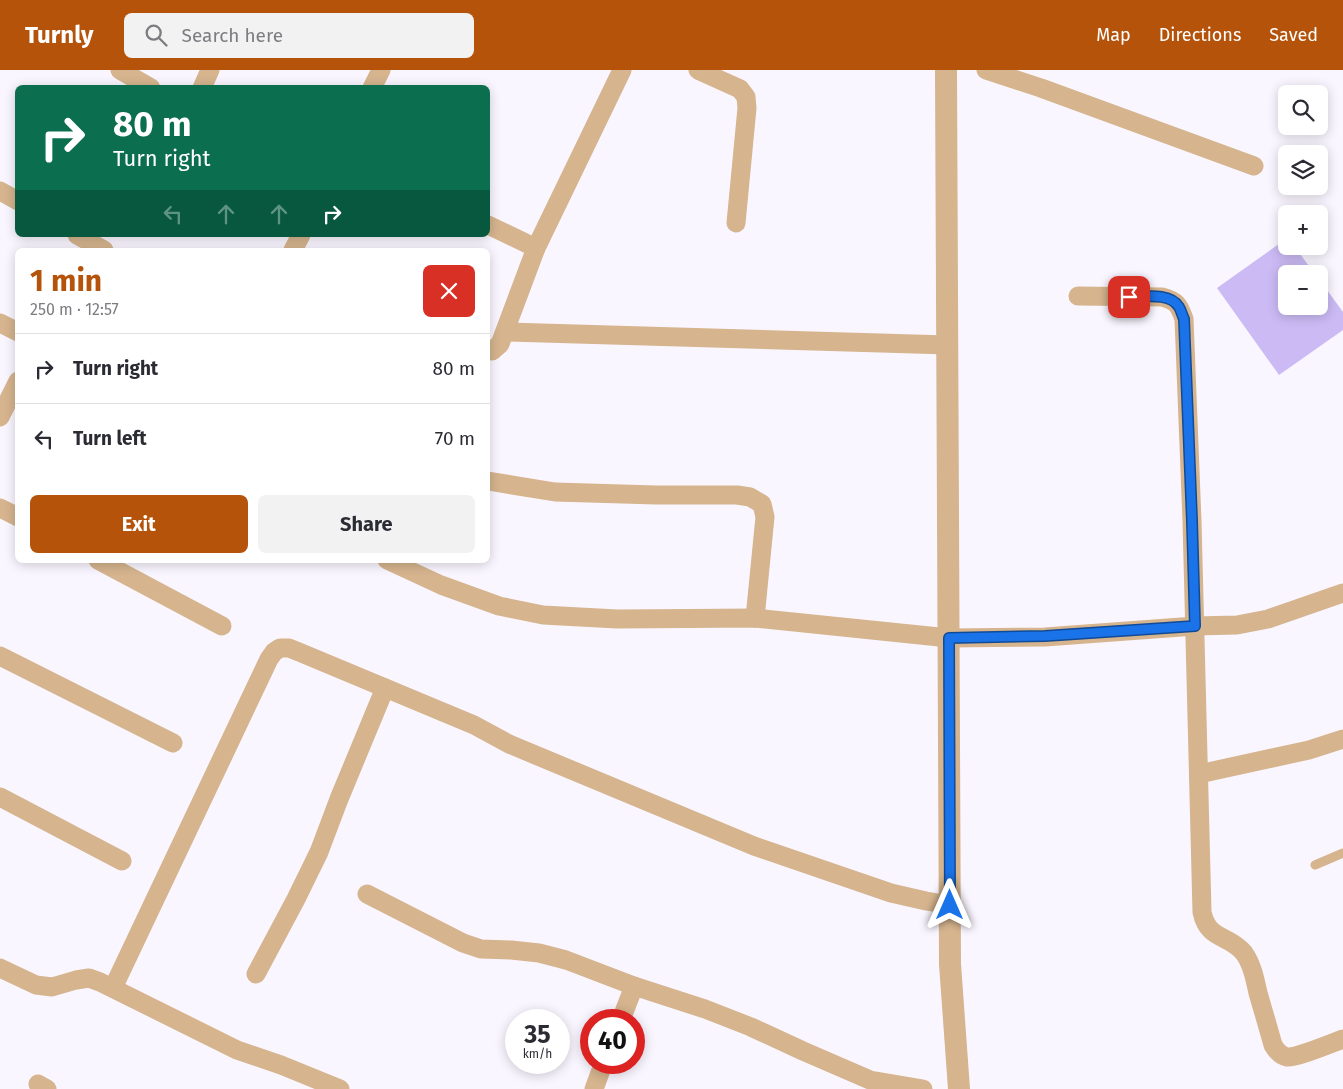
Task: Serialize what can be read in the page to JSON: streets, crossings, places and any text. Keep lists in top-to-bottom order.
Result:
{
  "page": {
    "header": "Turnly",
    "search": "Search here",
    "nav": ["Map", "Directions", "Saved"],
    "map_buttons": ["+", "−"],
    "turn": ["80 m", "Turn right"],
    "heading": ["1 min", "250 m · 12:57"],
    "list": [
      {
        "name": "Turn right",
        "value": "80 m"
      },
      {
        "name": "Turn left",
        "value": "70 m"
      }
    ],
    "buttons": ["Exit", "Share"],
    "speed": "35 km/h",
    "limit": "40"
  }
}
